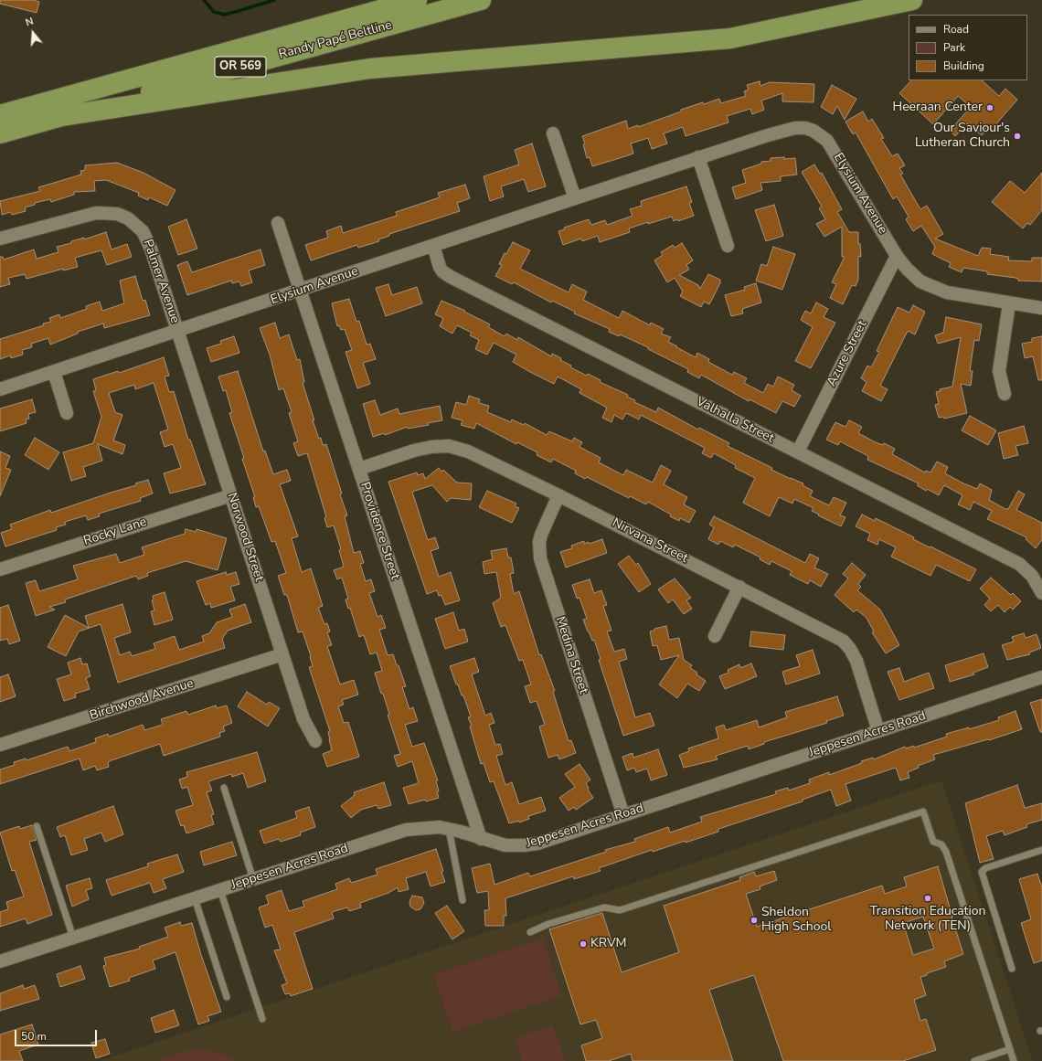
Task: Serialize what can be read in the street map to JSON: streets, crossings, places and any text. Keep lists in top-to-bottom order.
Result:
{
  "streets": {
    "highway": ["Randy Papé Beltline", "OR 569"],
    "street": [
      "Elysium Avenue",
      "Palmer Avenue",
      "Azure Street",
      "Valhalla Street",
      "Providence Street",
      "Rocky Lane",
      "Norwood Street",
      "Nirvana Street",
      "Medina Street",
      "Birchwood Avenue",
      "Jeppesen Acres Road"
    ]
  },
  "crossings": [
    ["Elysium Avenue", "Palmer Avenue"],
    ["Elysium Avenue", "Azure Street"],
    ["Elysium Avenue", "Valhalla Street"],
    ["Elysium Avenue", "Providence Street"],
    ["Elysium Avenue", "Norwood Street"],
    ["Palmer Avenue", "Norwood Street"],
    ["Azure Street", "Valhalla Street"],
    ["Providence Street", "Nirvana Street"],
    ["Providence Street", "Jeppesen Acres Road"],
    ["Rocky Lane", "Norwood Street"],
    ["Norwood Street", "Birchwood Avenue"],
    ["Nirvana Street", "Medina Street"],
    ["Nirvana Street", "Jeppesen Acres Road"],
    ["Medina Street", "Jeppesen Acres Road"]
  ],
  "places": [
    "Heeraan Center",
    "Our Saviour's Lutheran Church",
    "Transition Education Network (TEN)",
    "Sheldon High School",
    "KRVM"
  ],
  "legend": ["Road", "Park", "Building"],
  "scale_bar": "50 m",
  "north": "top"
}
